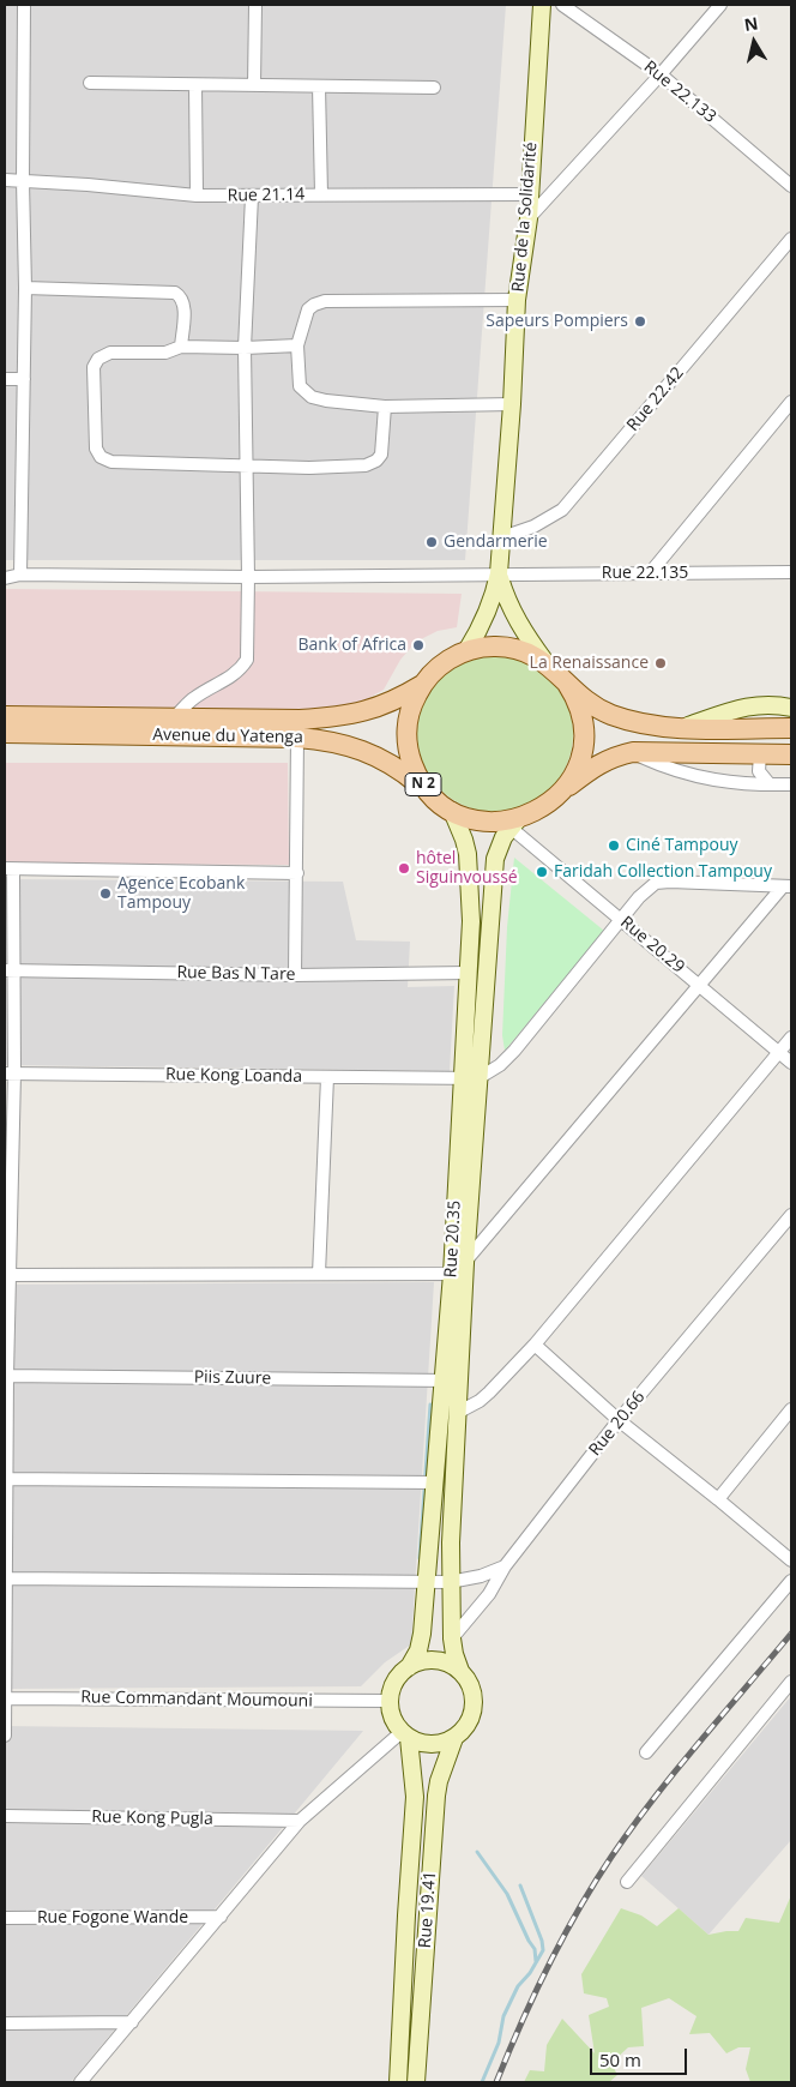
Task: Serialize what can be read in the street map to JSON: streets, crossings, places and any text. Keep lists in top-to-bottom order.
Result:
{
  "streets": {
    "main road": [
      "Rue de la Solidarité",
      "Avenue du Yatenga",
      "N 2",
      "Rue 20.35",
      "Rue 19.41"
    ],
    "street": [
      "Rue 22.133",
      "Rue 21.14",
      "Rue 22.42",
      "Rue 22.135",
      "Rue 20.29",
      "Rue Bas N Tare",
      "Rue Kong Loanda",
      "Piis Zuure",
      "Rue 20.66",
      "Rue Commandant Moumouni",
      "Rue Kong Pugla",
      "Rue Fogone Wande"
    ]
  },
  "crossings": [
    ["Rue 21.14", "Rue de la Solidarité"],
    ["Rue de la Solidarité", "Rue 22.42"],
    ["Rue de la Solidarité", "Rue 22.135"],
    ["Rue de la Solidarité", "Avenue du Yatenga"],
    ["Rue de la Solidarité", "N 2"],
    ["Rue de la Solidarité", "Rue 20.29"],
    ["Rue de la Solidarité", "Rue 20.35"],
    ["Avenue du Yatenga", "N 2"],
    ["Avenue du Yatenga", "Rue 20.29"],
    ["Avenue du Yatenga", "Rue 20.35"],
    ["N 2", "Rue 20.29"],
    ["N 2", "Rue 20.35"],
    ["Rue 20.29", "Rue 20.35"],
    ["Rue Bas N Tare", "Rue 20.35"],
    ["Rue Kong Loanda", "Rue 20.35"],
    ["Rue 20.35", "Piis Zuure"],
    ["Rue 20.35", "Rue 20.66"],
    ["Rue 20.35", "Rue Commandant Moumouni"],
    ["Rue 20.35", "Rue 19.41"],
    ["Rue Commandant Moumouni", "Rue 19.41"]
  ],
  "places": [
    "Sapeurs Pompiers",
    "Gendarmerie",
    "Bank of Africa",
    "La Renaissance",
    "Ciné Tampouy",
    "hôtel Siguinvoussé",
    "Faridah Collection Tampouy",
    "Agence Ecobank Tampouy"
  ],
  "scale_bar": "50 m",
  "north": "top"
}
